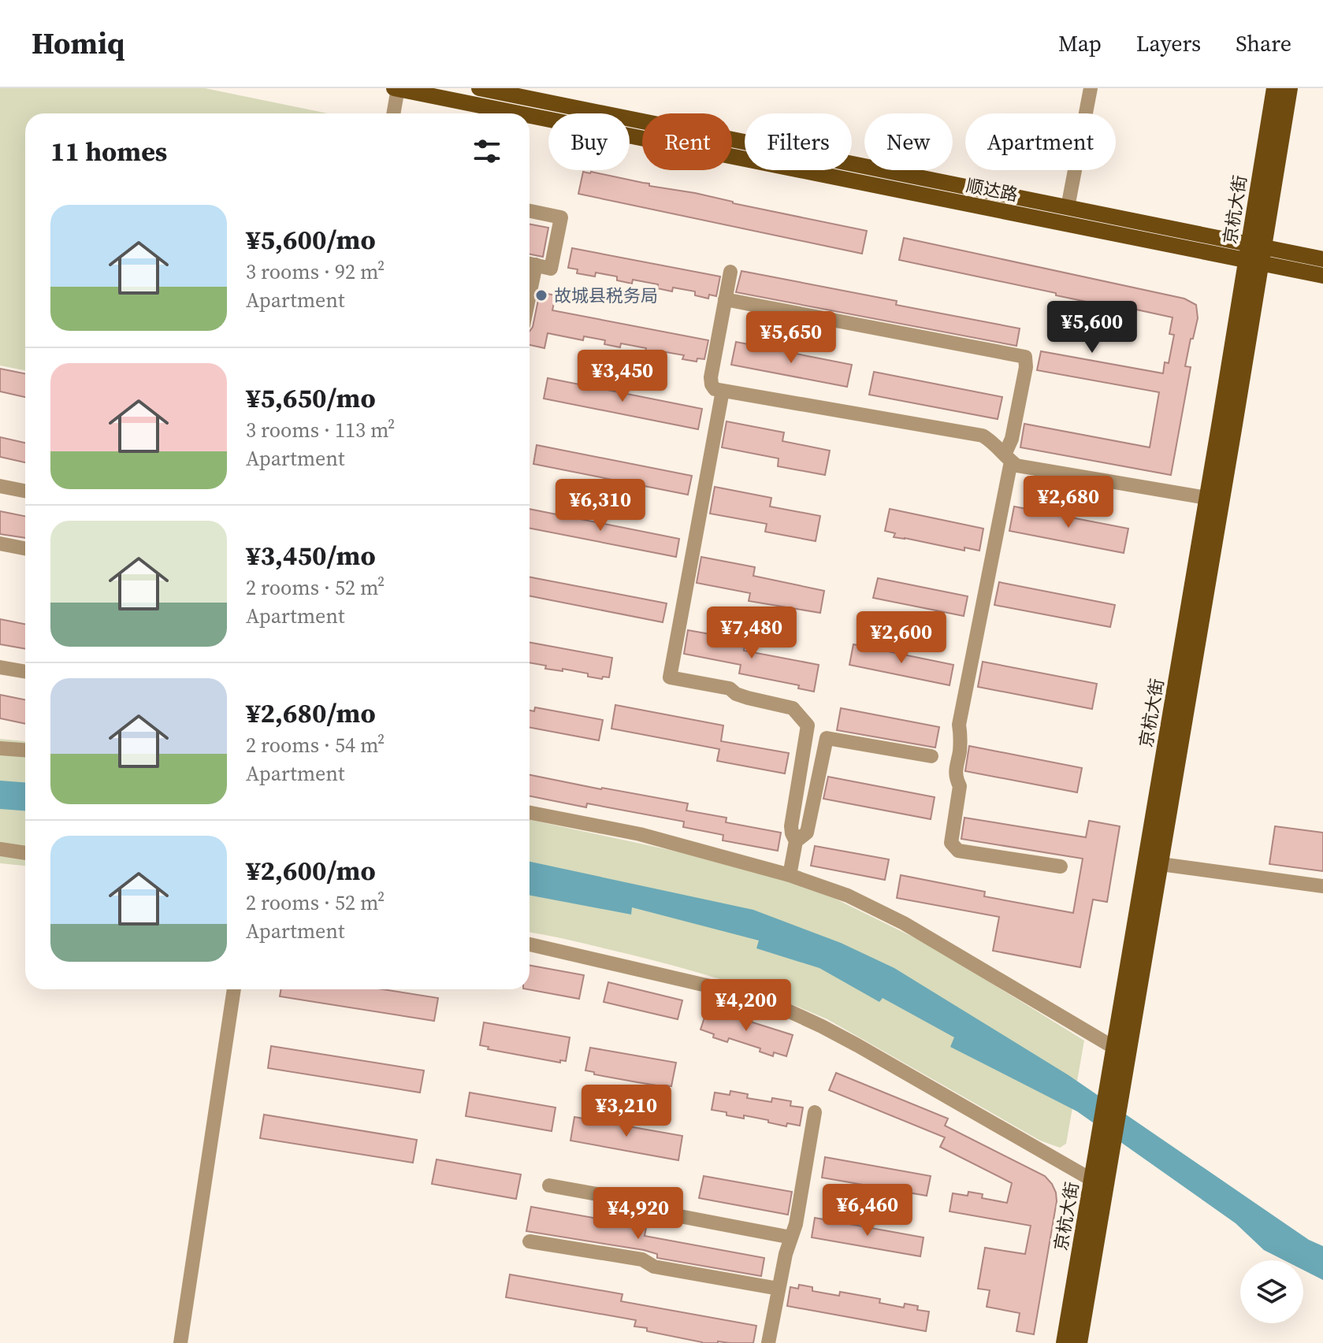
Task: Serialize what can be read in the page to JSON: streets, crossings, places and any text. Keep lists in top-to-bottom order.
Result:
{
  "streets": {
    "main road": ["顺达路", "京杭大街"]
  },
  "crossings": [
    ["顺达路", "京杭大街"]
  ],
  "places": ["故城县税务局"],
  "page": {
    "header": "Homiq",
    "nav": ["Map", "Layers", "Share"],
    "chip": [
      "Buy",
      "Rent",
      "Filters",
      "New",
      "Apartment"
    ],
    "heading": "11 homes",
    "list": [
      {
        "name": "¥5,600/mo",
        "note": "3 rooms · 92 m² · Apartment"
      },
      {
        "name": "¥5,650/mo",
        "note": "3 rooms · 113 m² · Apartment"
      },
      {
        "name": "¥3,450/mo",
        "note": "2 rooms · 52 m² · Apartment"
      },
      {
        "name": "¥2,680/mo",
        "note": "2 rooms · 54 m² · Apartment"
      },
      {
        "name": "¥2,600/mo",
        "note": "2 rooms · 52 m² · Apartment"
      }
    ],
    "price": [
      "¥5,600",
      "¥5,650",
      "¥3,450",
      "¥2,680",
      "¥6,310",
      "¥7,480",
      "¥2,600",
      "¥4,200",
      "¥3,210",
      "¥6,460",
      "¥4,920"
    ]
  }
}
